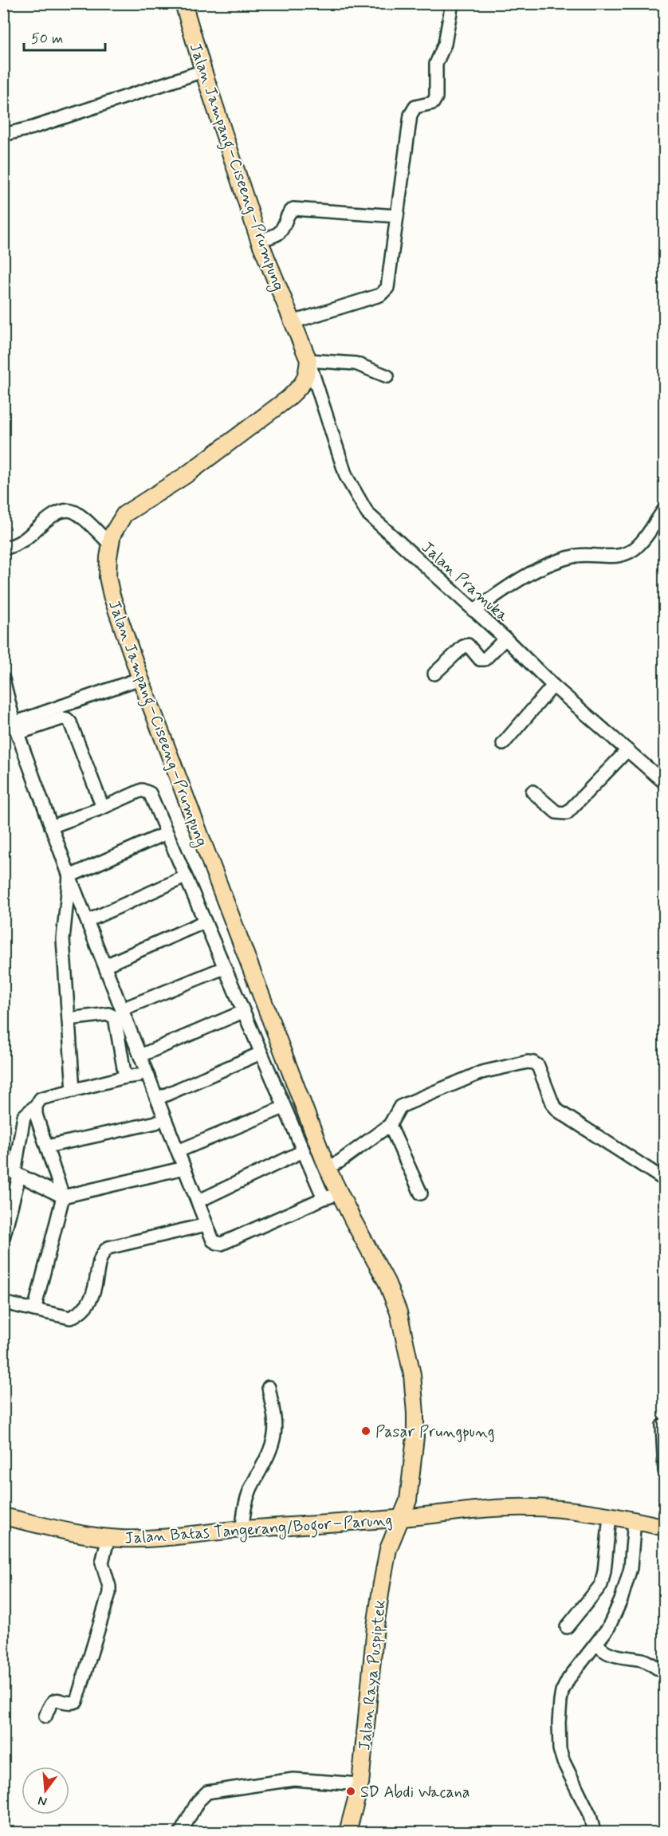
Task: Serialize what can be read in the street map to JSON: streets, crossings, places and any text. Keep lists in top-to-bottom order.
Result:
{
  "streets": {
    "main road": ["Jalan Jampang–Ciseeng–Prumpung", "Jalan Batas Tangerang/Bogor–Parung", "Jalan Raya Puspiptek"],
    "street": ["Jalan Pramuka"]
  },
  "crossings": [
    ["Jalan Jampang–Ciseeng–Prumpung", "Jalan Pramuka"],
    ["Jalan Jampang–Ciseeng–Prumpung", "Jalan Batas Tangerang/Bogor–Parung"],
    ["Jalan Jampang–Ciseeng–Prumpung", "Jalan Raya Puspiptek"],
    ["Jalan Batas Tangerang/Bogor–Parung", "Jalan Raya Puspiptek"]
  ],
  "places": ["Pasar Prungpung", "SD Abdi Wacana"],
  "scale_bar": "50 m",
  "north": "bottom"
}
